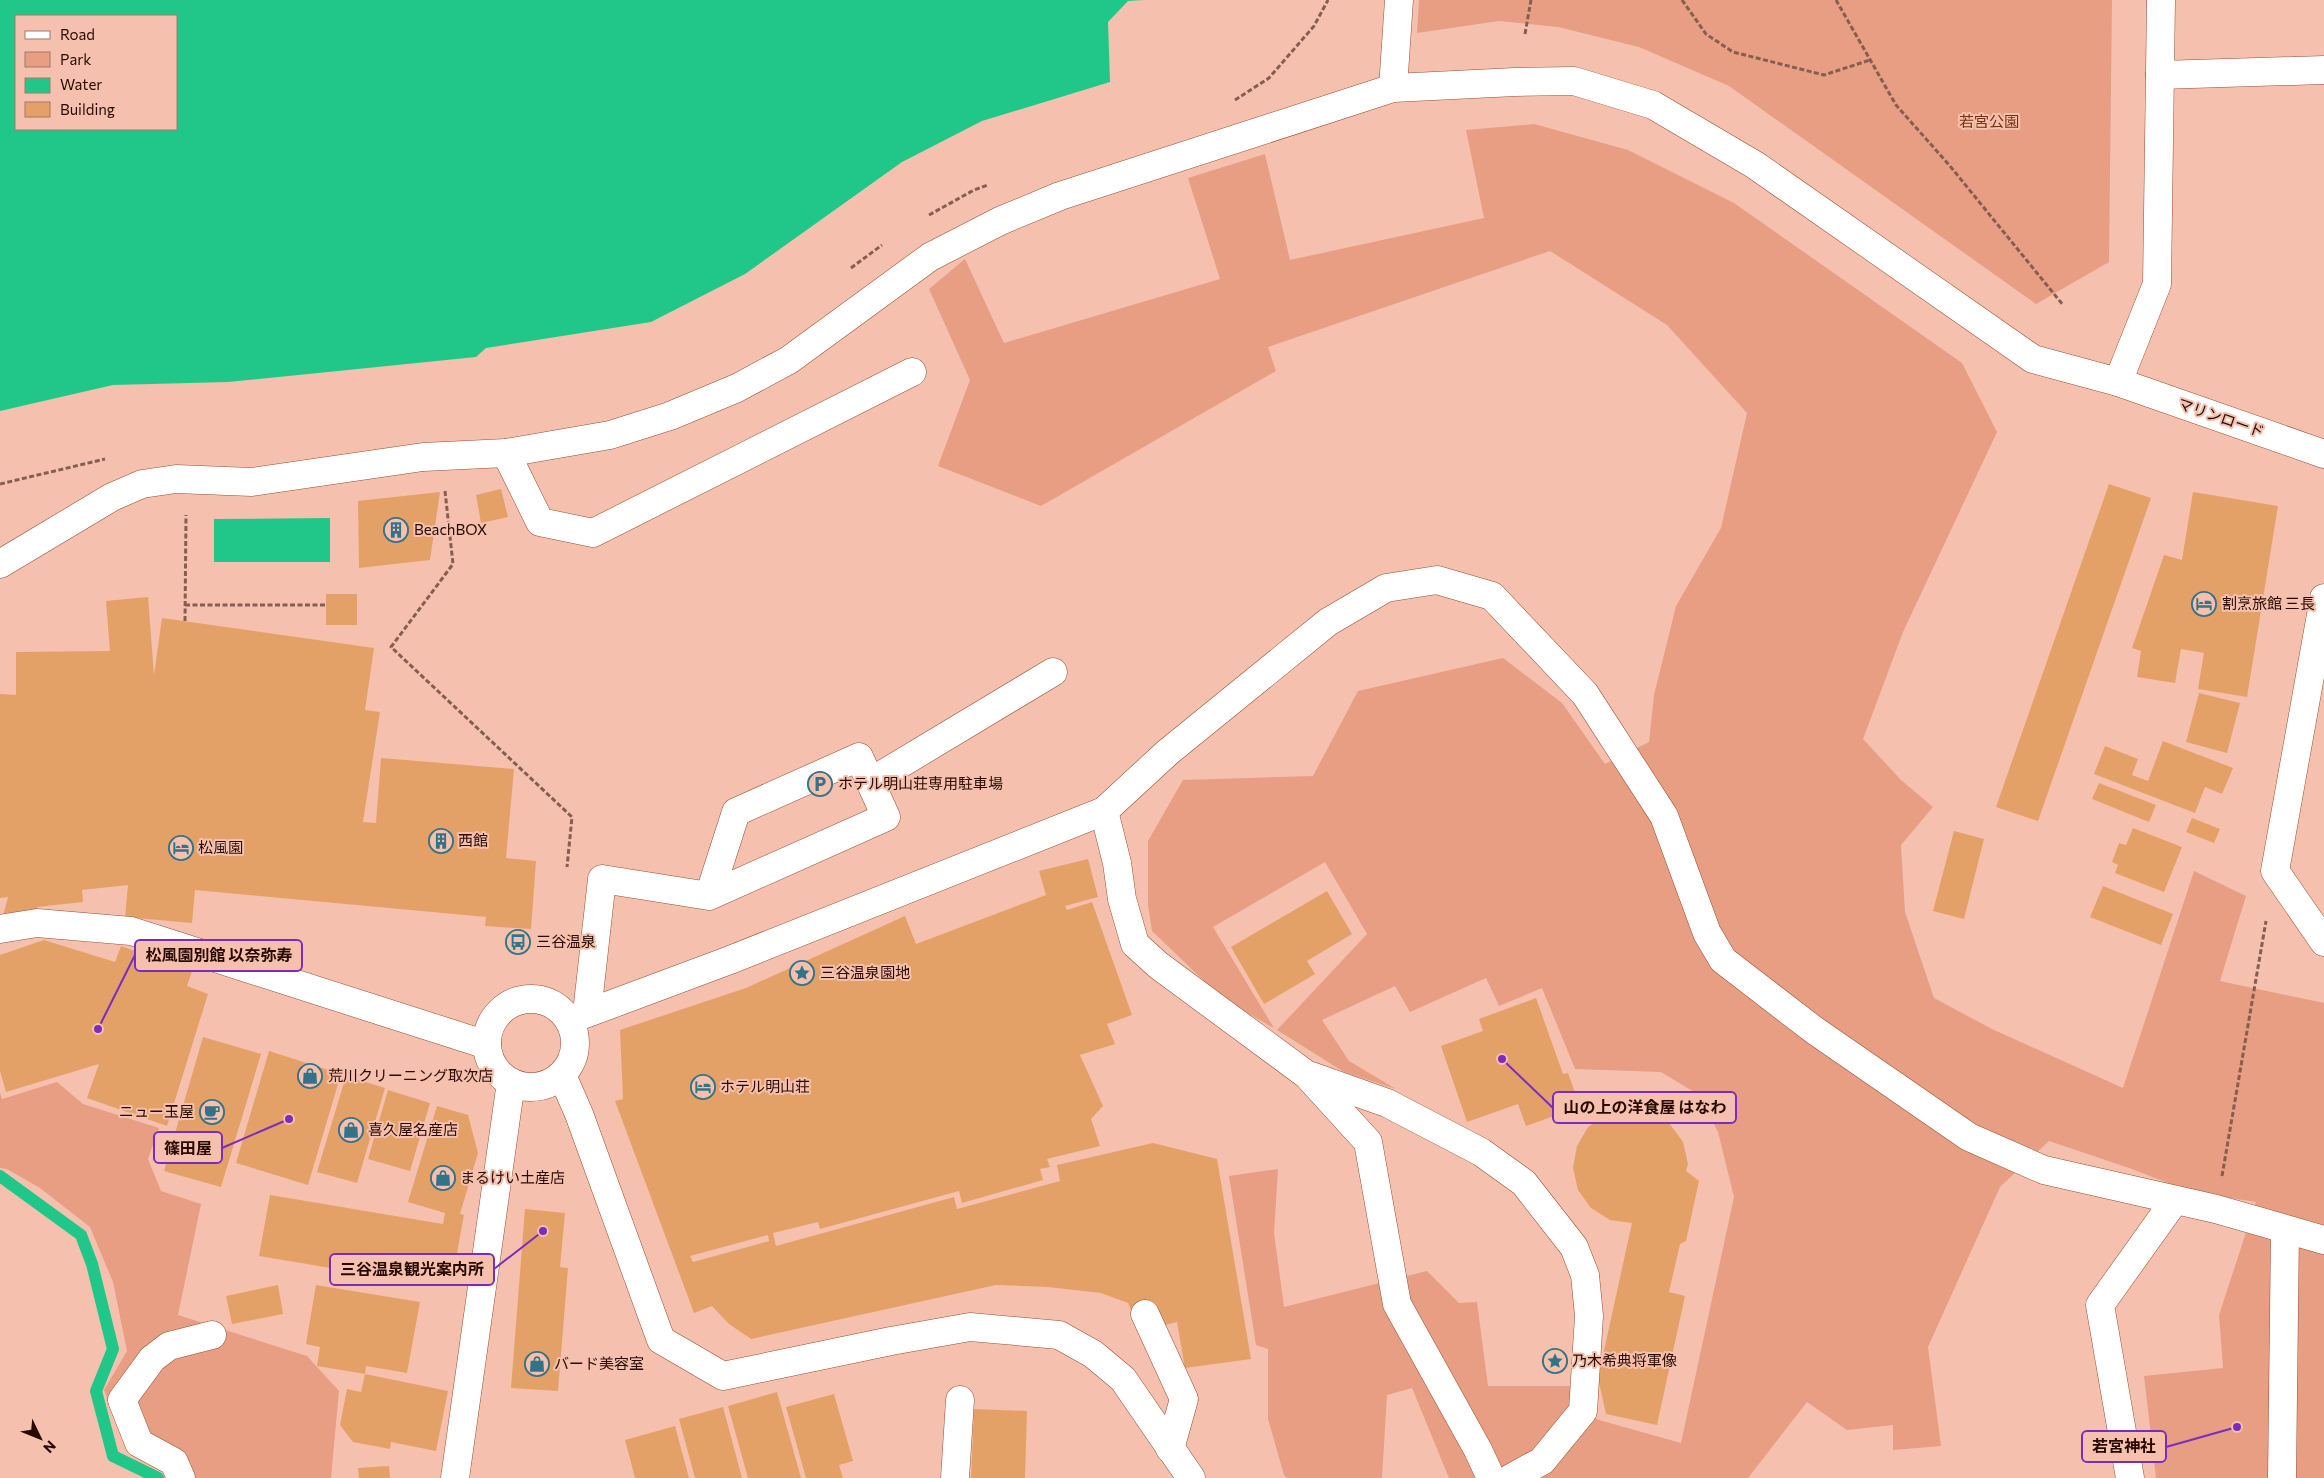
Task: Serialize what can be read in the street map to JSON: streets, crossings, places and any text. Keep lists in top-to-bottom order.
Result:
{
  "streets": {
    "street": ["マリンロード"]
  },
  "parks": ["若宮公園"],
  "places": {
    "building": ["BeachBOX", "西館"],
    "hotel": ["割烹旅館 三長", "松風園", "ホテル明山荘"],
    "parking": ["ホテル明山荘専用駐車場"],
    "bus stop": ["三谷温泉"],
    "place": ["三谷温泉園地", "乃木希典将軍像"],
    "other": [
      "松風園別館 以奈弥寿",
      "山の上の洋食屋 はなわ",
      "篠田屋",
      "三谷温泉観光案内所",
      "若宮神社"
    ],
    "shop": [
      "荒川クリーニング取次店",
      "喜久屋名産店",
      "まるけい土産店",
      "バード美容室"
    ],
    "cafe": ["ニュー玉屋"]
  },
  "legend": [
    "Road",
    "Park",
    "Water",
    "Building"
  ],
  "north": "bottom right"
}
